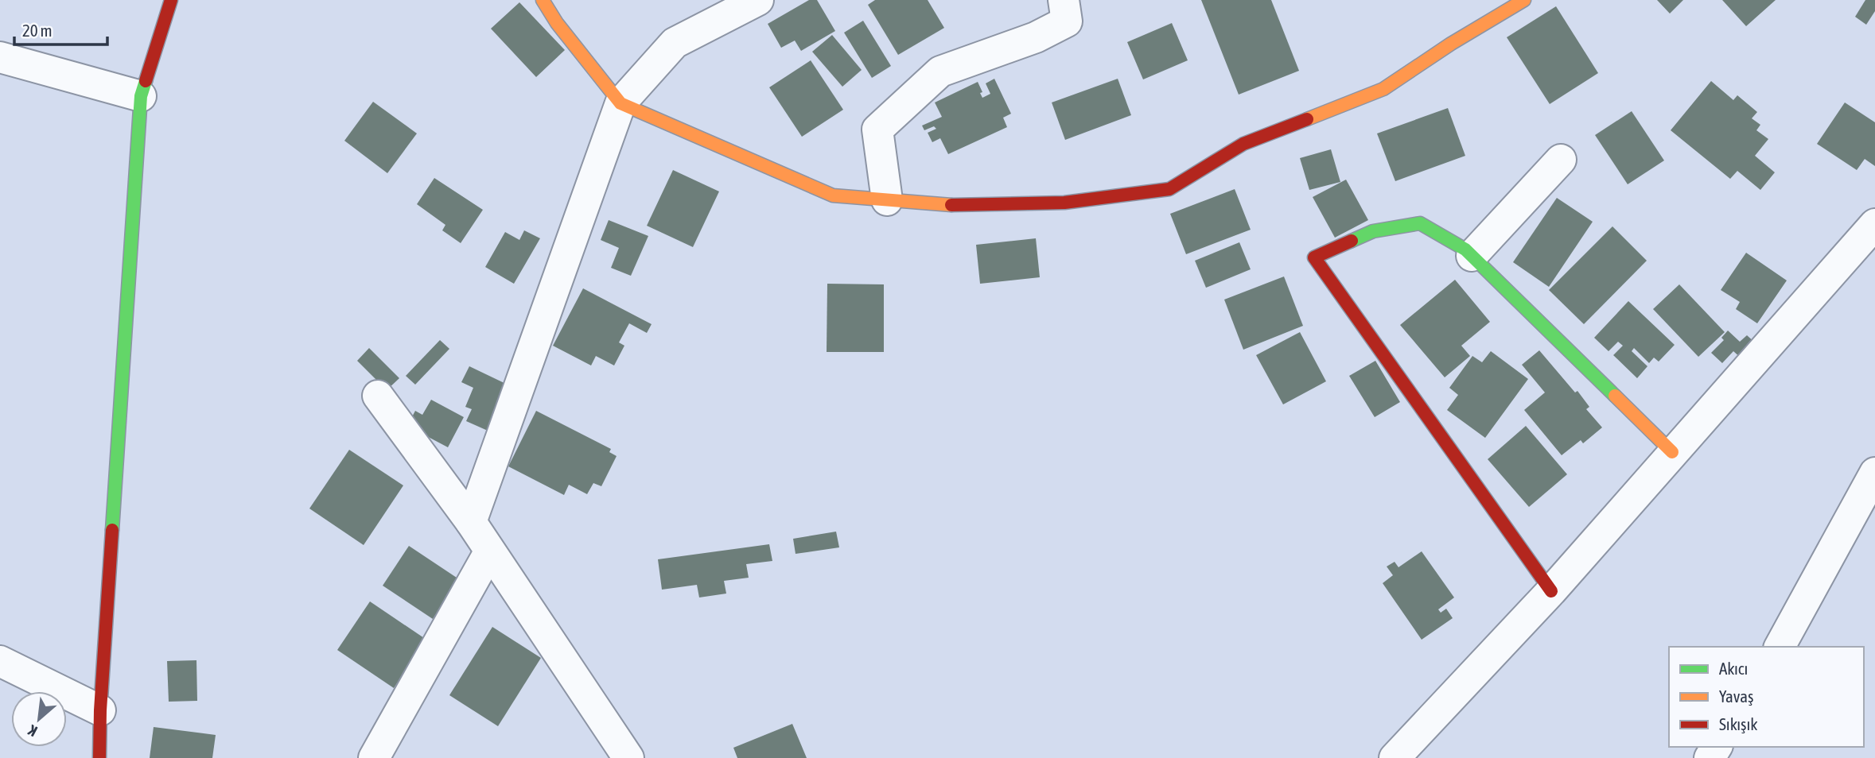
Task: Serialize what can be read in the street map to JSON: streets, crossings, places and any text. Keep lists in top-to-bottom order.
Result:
{
  "legend": ["Akıcı", "Yavaş", "Sıkışık"],
  "scale_bar": "20 m",
  "north": "bottom left"
}
